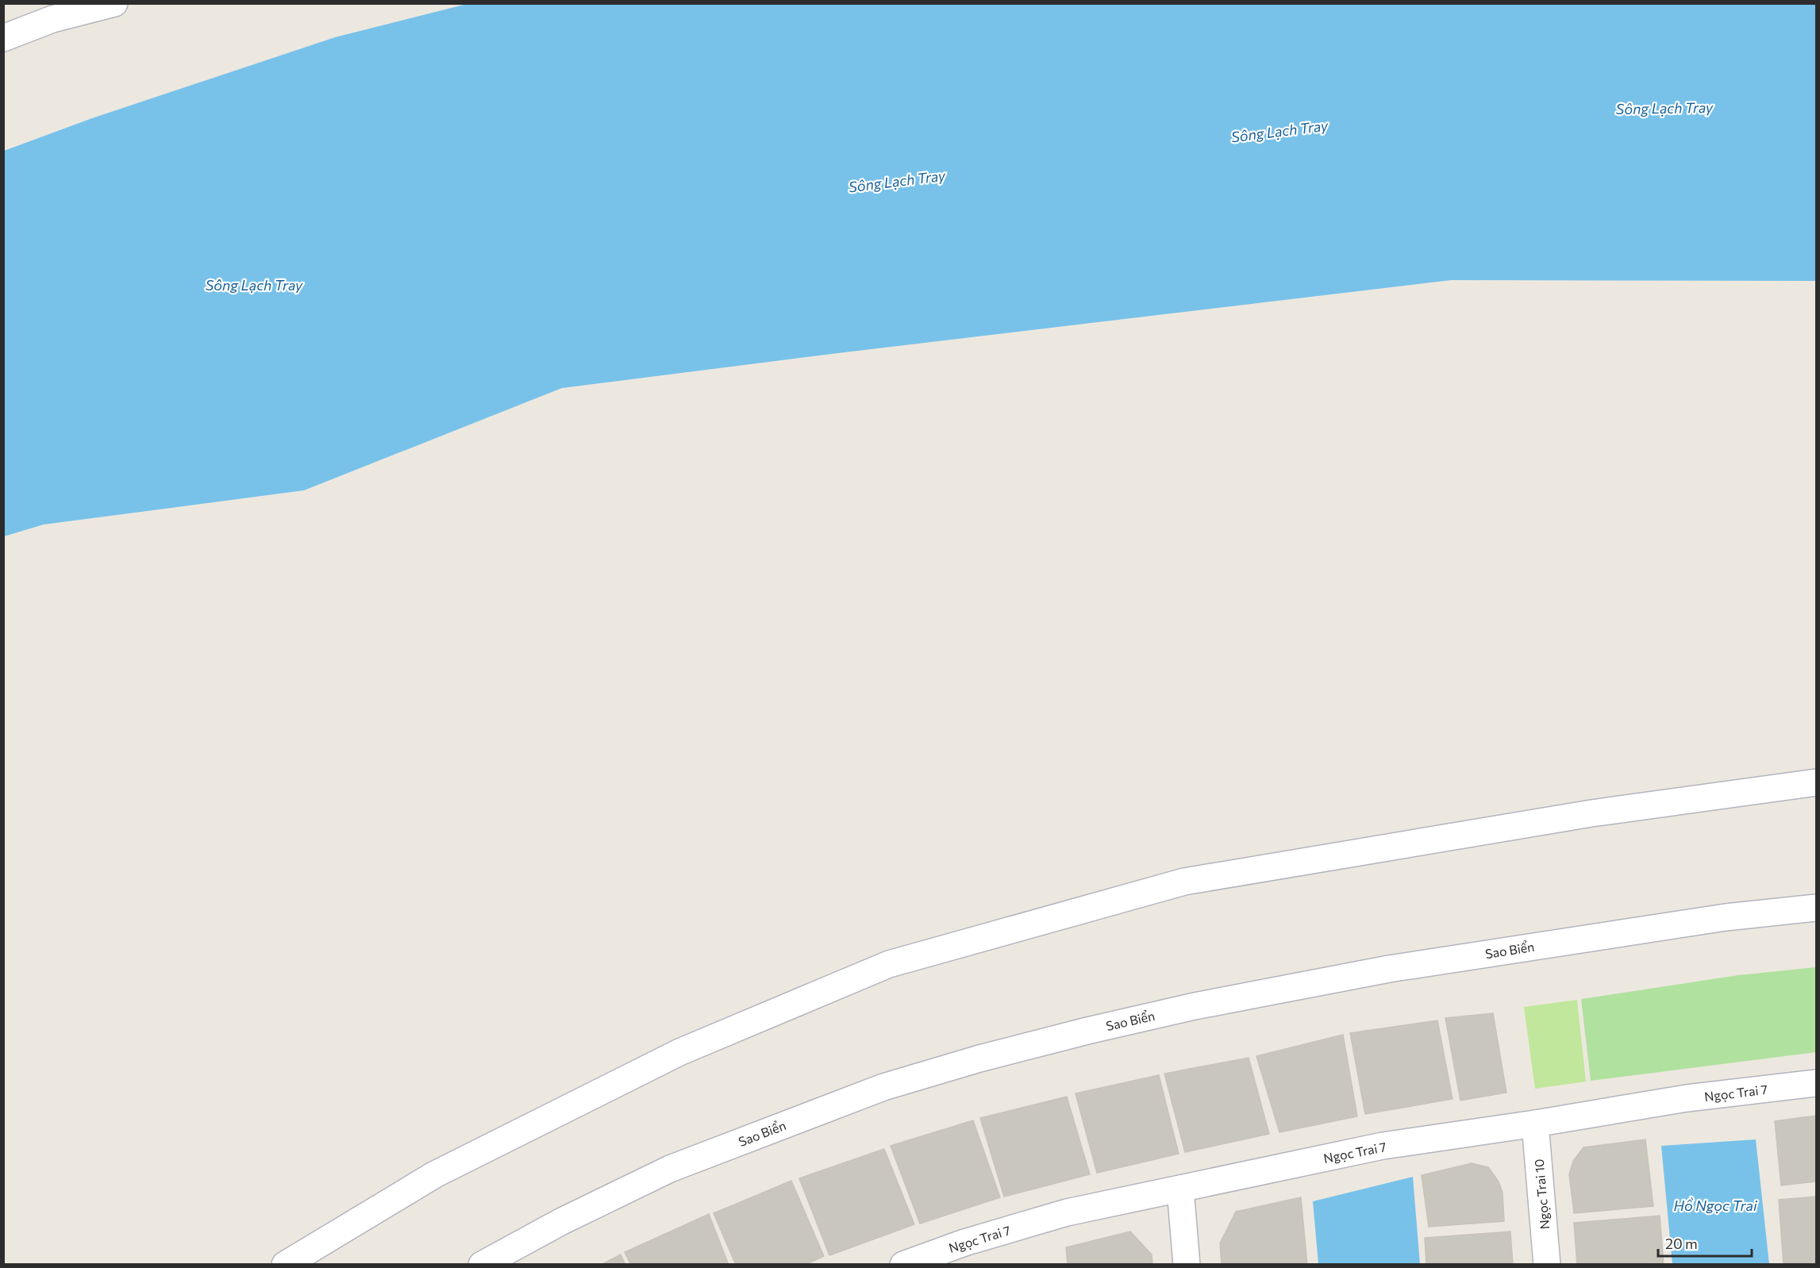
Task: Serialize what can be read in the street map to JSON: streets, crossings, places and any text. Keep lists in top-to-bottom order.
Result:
{
  "streets": {
    "lane": ["Sao Biển", "Ngọc Trai 7", "Ngọc Trai 10"]
  },
  "crossings": [
    ["Ngọc Trai 7", "Ngọc Trai 10"]
  ],
  "water": ["Sông Lạch Tray", "Hồ Ngọc Trai"],
  "scale_bar": "20 m"
}
